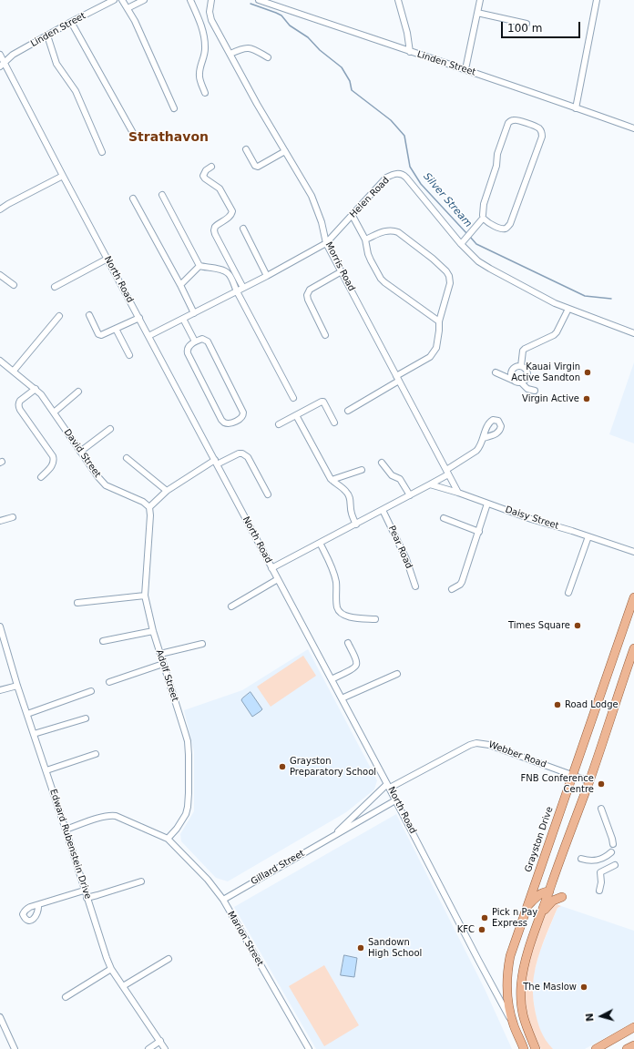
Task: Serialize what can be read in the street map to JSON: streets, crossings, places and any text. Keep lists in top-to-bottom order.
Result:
{
  "streets": {
    "main road": ["Grayston Drive"],
    "street": [
      "Linden Street",
      "Helen Road",
      "Morris Road",
      "North Road",
      "David Street",
      "Daisy Street",
      "Pear Road",
      "Adolf Street",
      "Webber Road",
      "Edward Rubenstein Drive",
      "Gillard Street",
      "Marion Street"
    ]
  },
  "crossings": [
    ["Linden Street", "North Road"],
    ["Helen Road", "Morris Road"],
    ["Helen Road", "North Road"],
    ["Morris Road", "Daisy Street"],
    ["North Road", "Webber Road"],
    ["North Road", "Grayston Drive"],
    ["North Road", "Gillard Street"],
    ["David Street", "Adolf Street"],
    ["Adolf Street", "Marion Street"],
    ["Webber Road", "Grayston Drive"],
    ["Webber Road", "Gillard Street"],
    ["Gillard Street", "Marion Street"]
  ],
  "districts": ["Strathavon"],
  "water": ["Silver Stream"],
  "places": [
    "Kauai Virgin Active Sandton",
    "Virgin Active",
    "Times Square",
    "Road Lodge",
    "Grayston Preparatory School",
    "FNB Conference Centre",
    "Pick n Pay Express",
    "KFC",
    "Sandown High School",
    "The Maslow"
  ],
  "scale_bar": "100 m",
  "north": "left"
}
